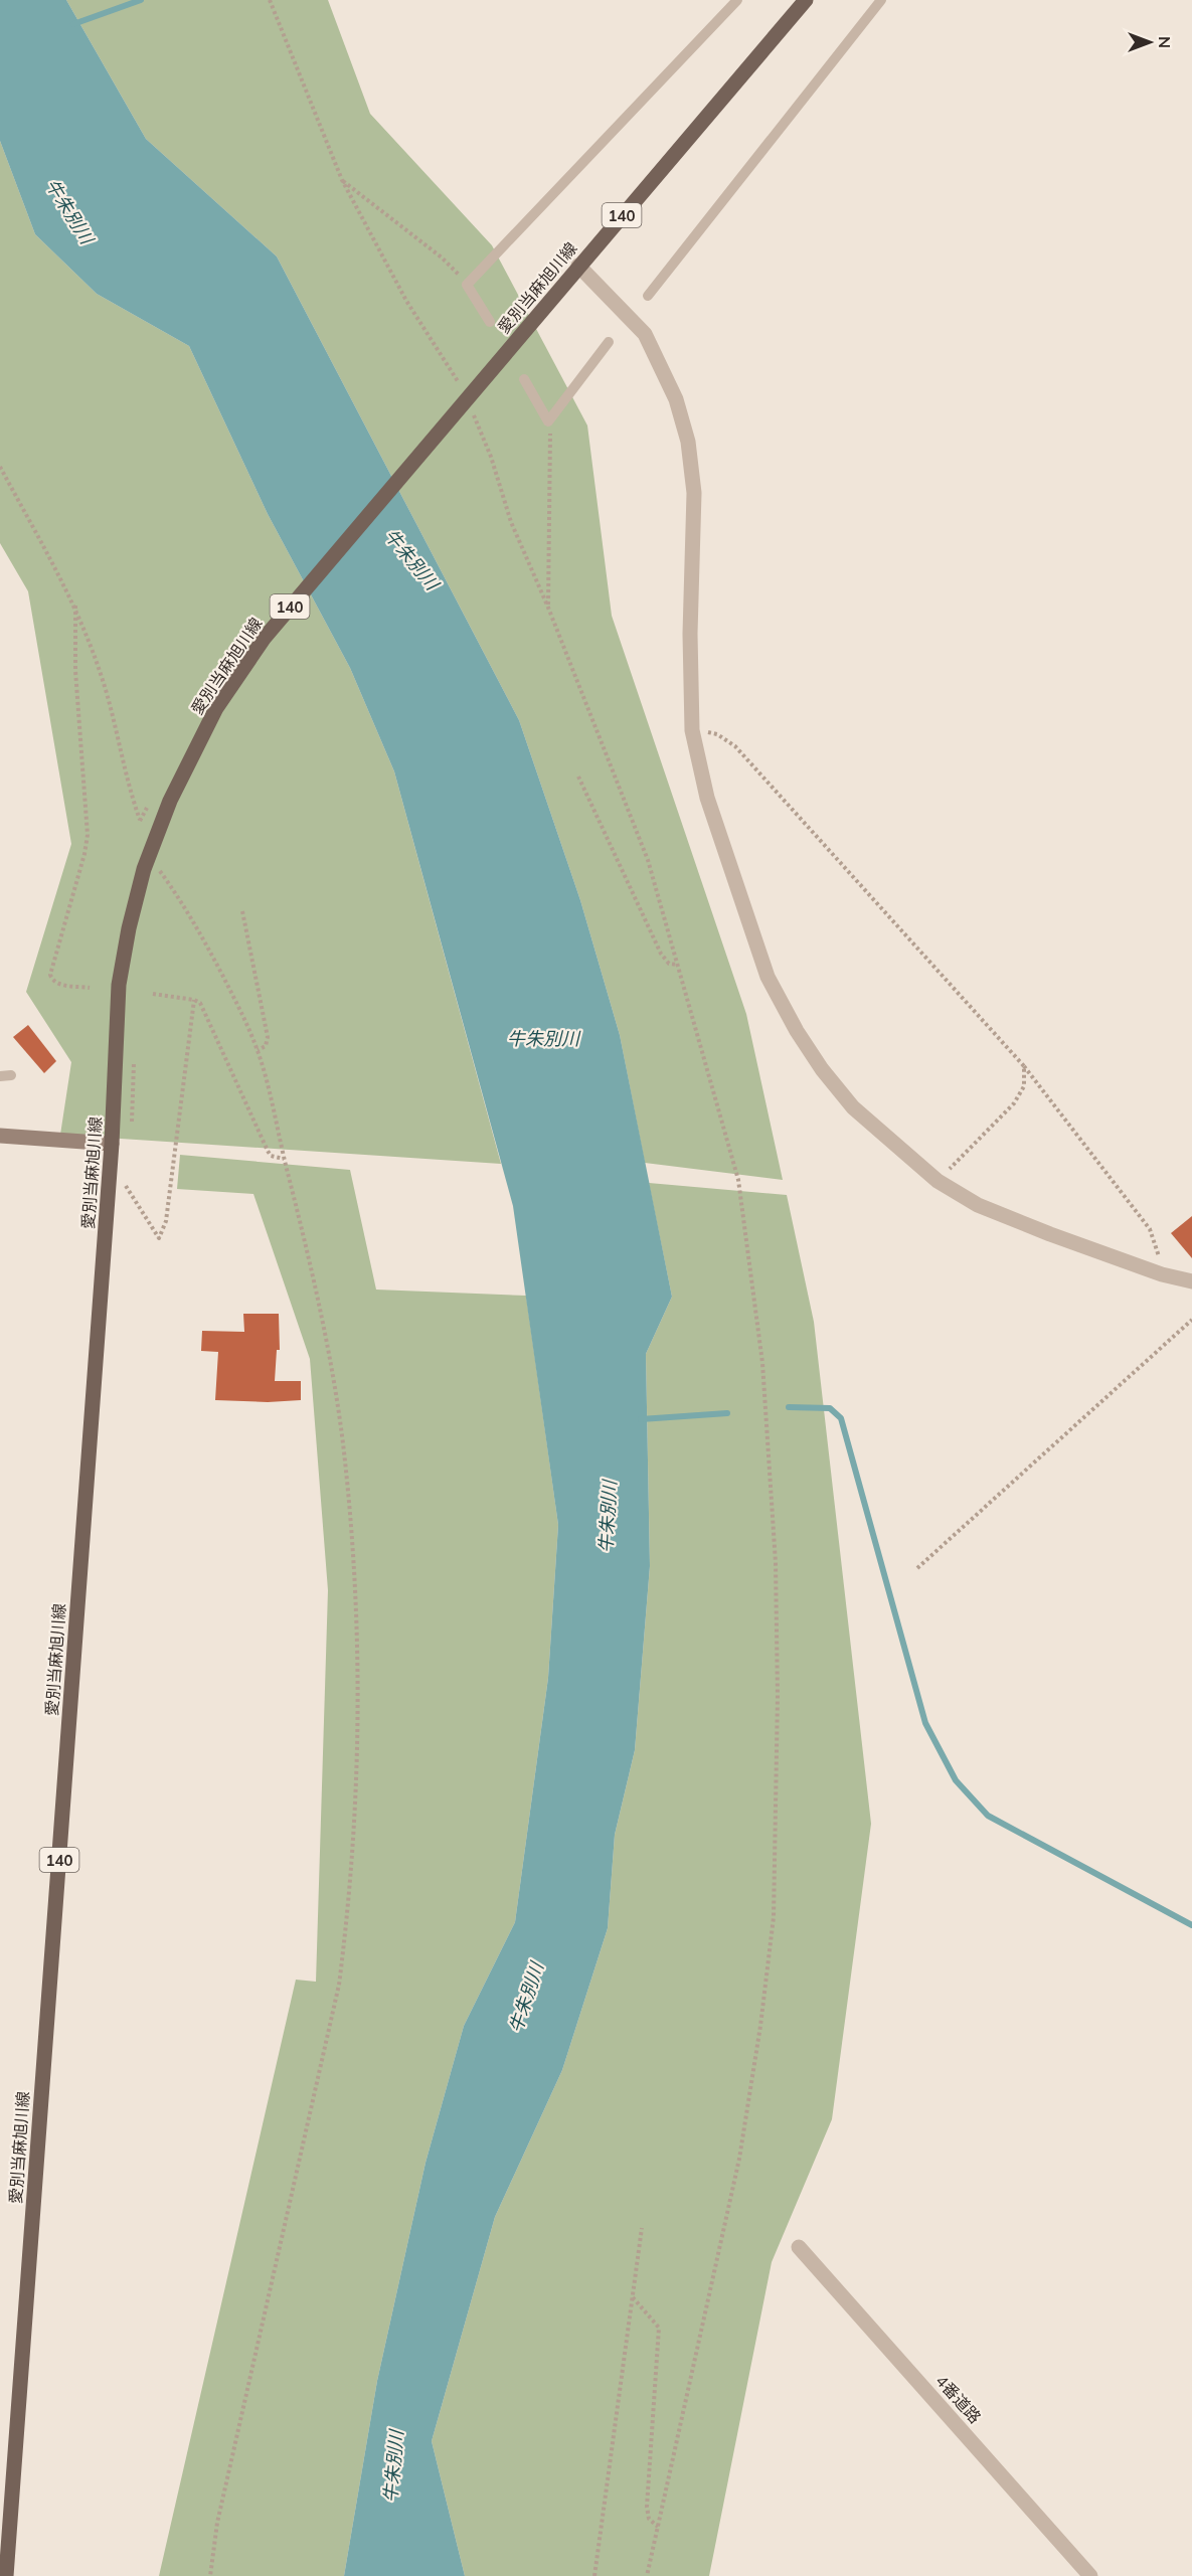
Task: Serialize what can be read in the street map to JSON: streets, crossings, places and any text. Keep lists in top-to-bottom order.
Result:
{
  "streets": {
    "main road": ["140", "愛別当麻旭川線"],
    "street": ["4番道路"]
  },
  "water": ["牛朱別川"],
  "north": "right"
}
